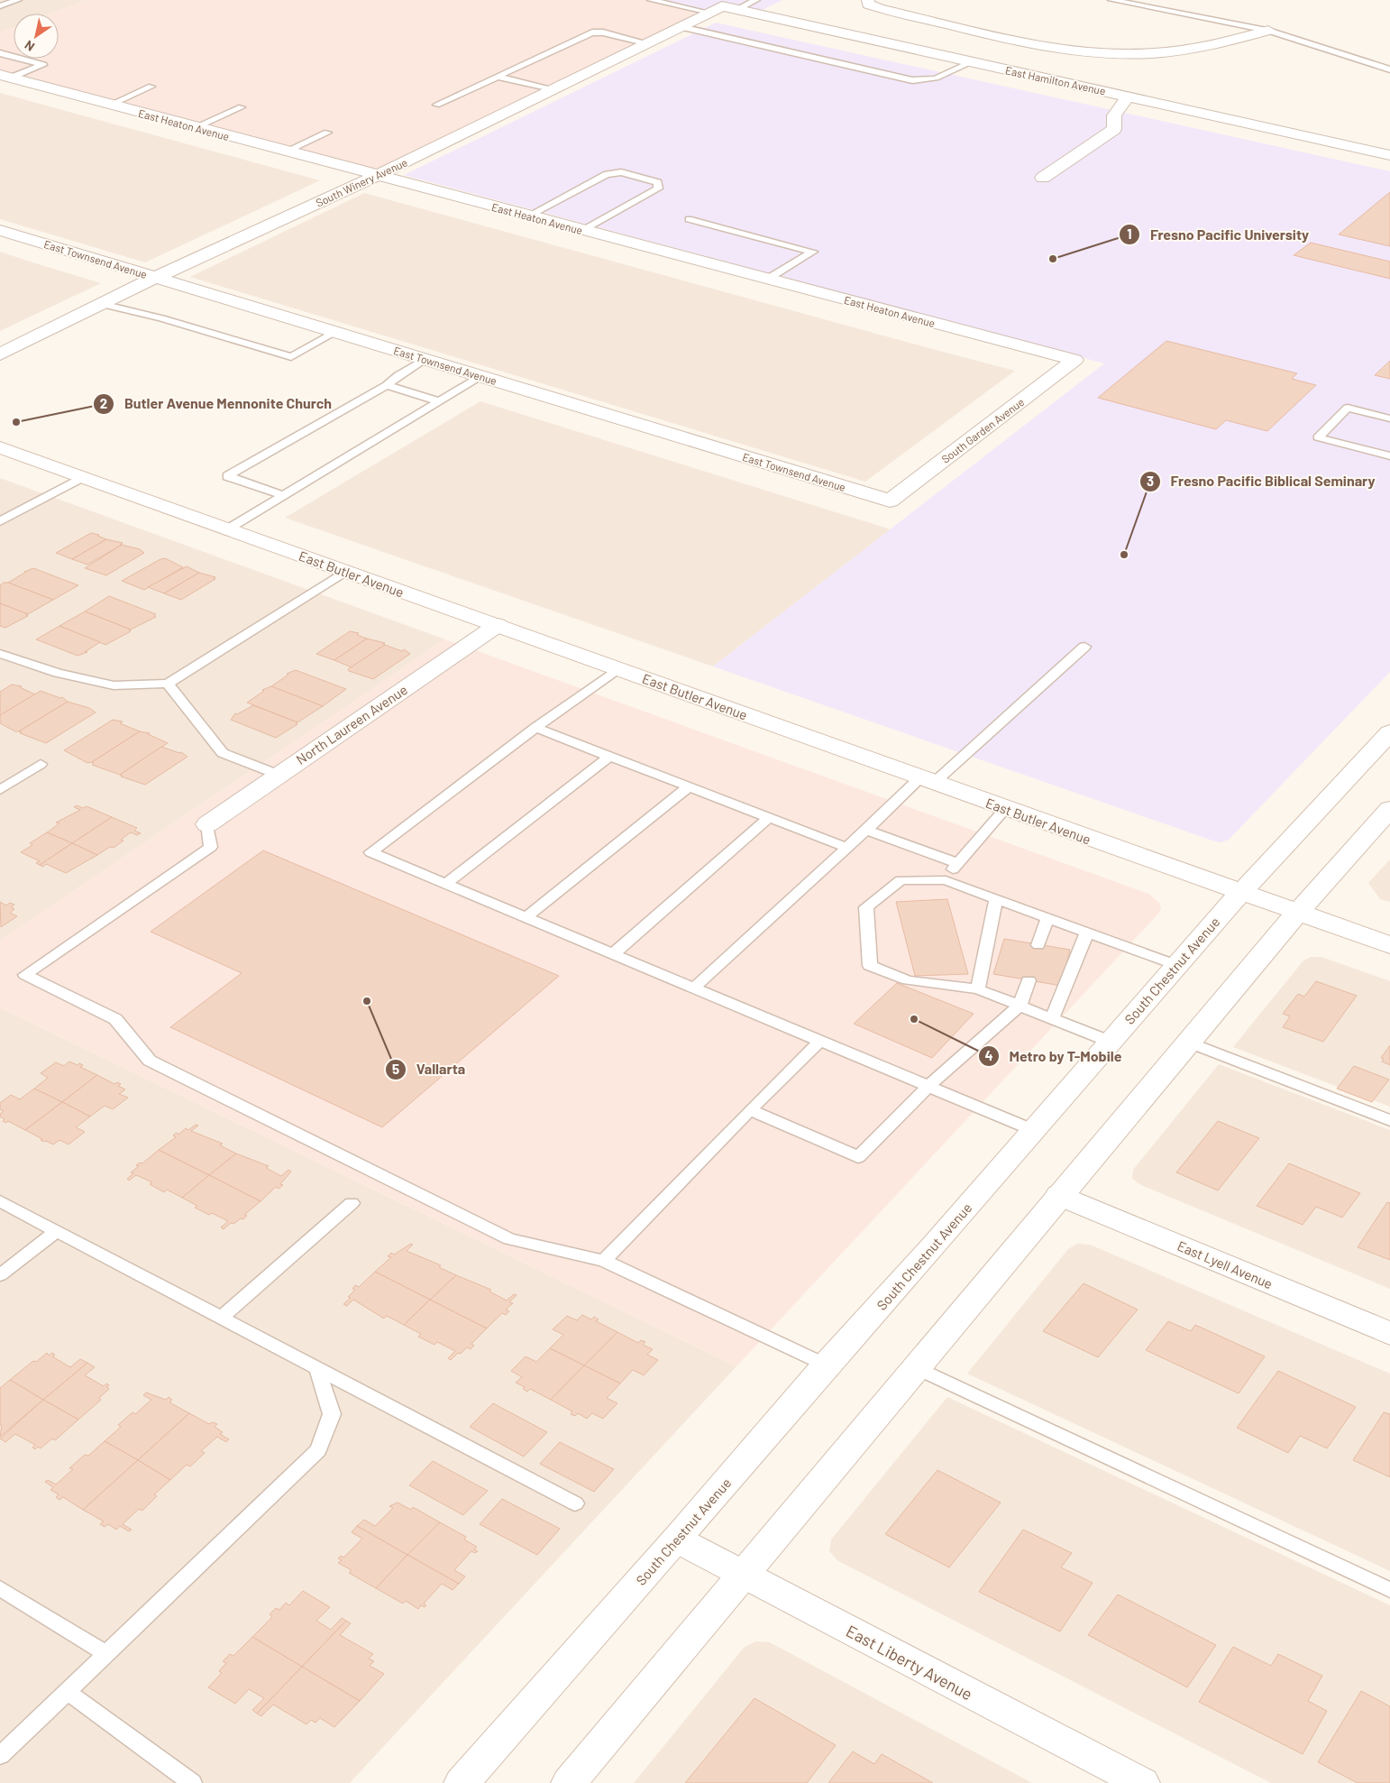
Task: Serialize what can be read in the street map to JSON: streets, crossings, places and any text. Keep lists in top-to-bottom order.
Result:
{
  "streets": {
    "street": [
      "East Hamilton Avenue",
      "East Heaton Avenue",
      "South Winery Avenue",
      "East Townsend Avenue",
      "South Garden Avenue",
      "East Butler Avenue",
      "North Laureen Avenue",
      "South Chestnut Avenue",
      "East Lyell Avenue",
      "East Liberty Avenue"
    ]
  },
  "crossings": [
    ["East Hamilton Avenue", "South Winery Avenue"],
    ["East Heaton Avenue", "South Winery Avenue"],
    ["East Heaton Avenue", "South Garden Avenue"],
    ["South Winery Avenue", "East Townsend Avenue"],
    ["East Townsend Avenue", "South Garden Avenue"],
    ["East Butler Avenue", "North Laureen Avenue"],
    ["East Butler Avenue", "South Chestnut Avenue"],
    ["South Chestnut Avenue", "East Liberty Avenue"]
  ],
  "places": [
    "Fresno Pacific University",
    "Butler Avenue Mennonite Church",
    "Fresno Pacific Biblical Seminary",
    "Vallarta",
    "Metro by T-Mobile"
  ],
  "north": "bottom left"
}
